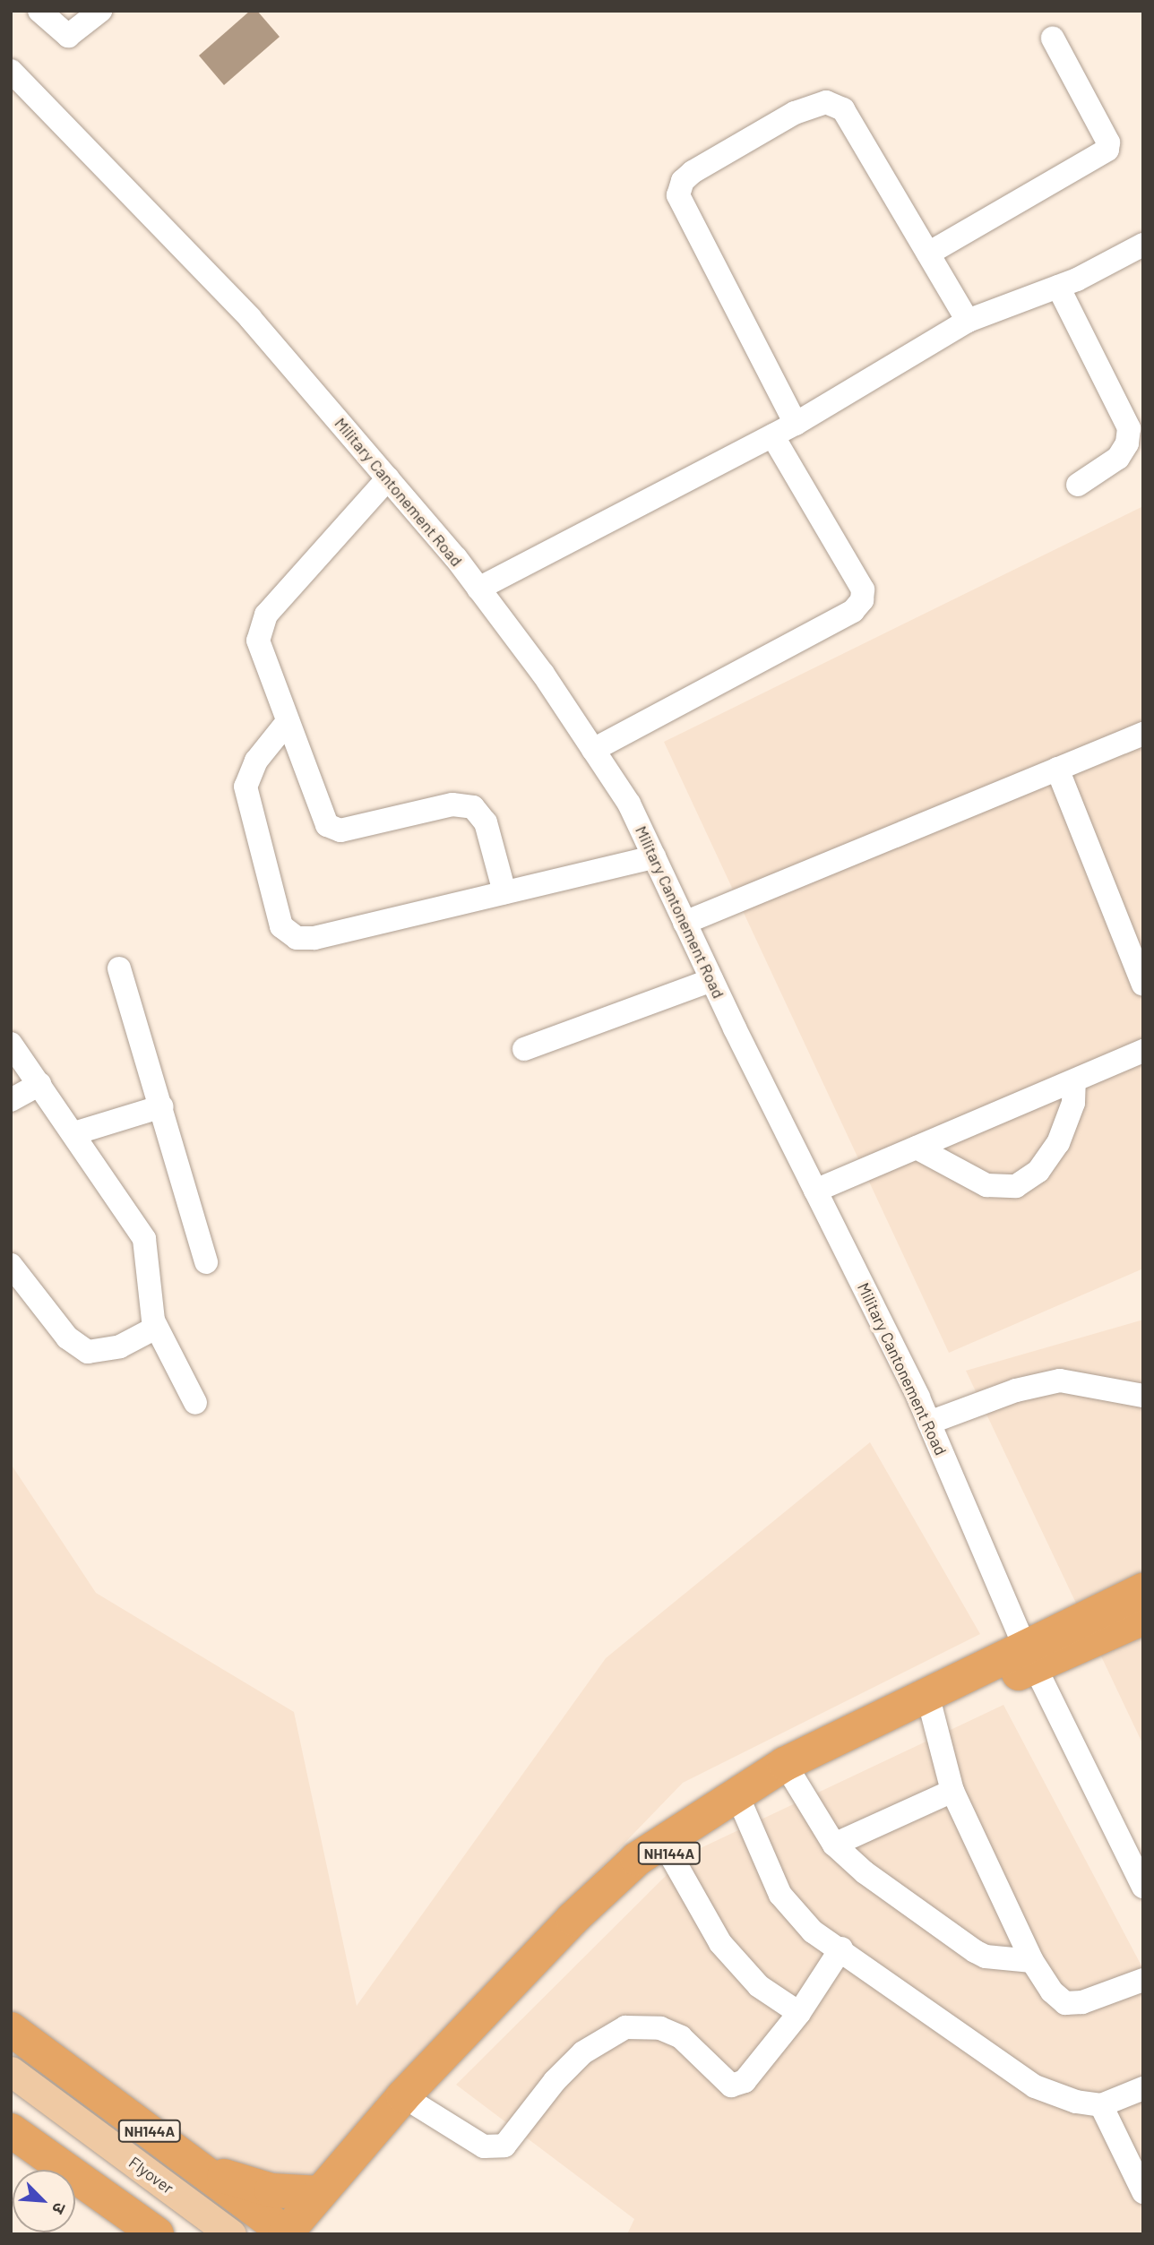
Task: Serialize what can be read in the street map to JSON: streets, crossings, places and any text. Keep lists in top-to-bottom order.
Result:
{
  "streets": {
    "highway": ["NH144A"],
    "main road": ["Flyover"],
    "street": ["Military Cantonement Road"]
  },
  "crossings": [
    ["Military Cantonement Road", "NH144A"]
  ],
  "north": "bottom right"
}
